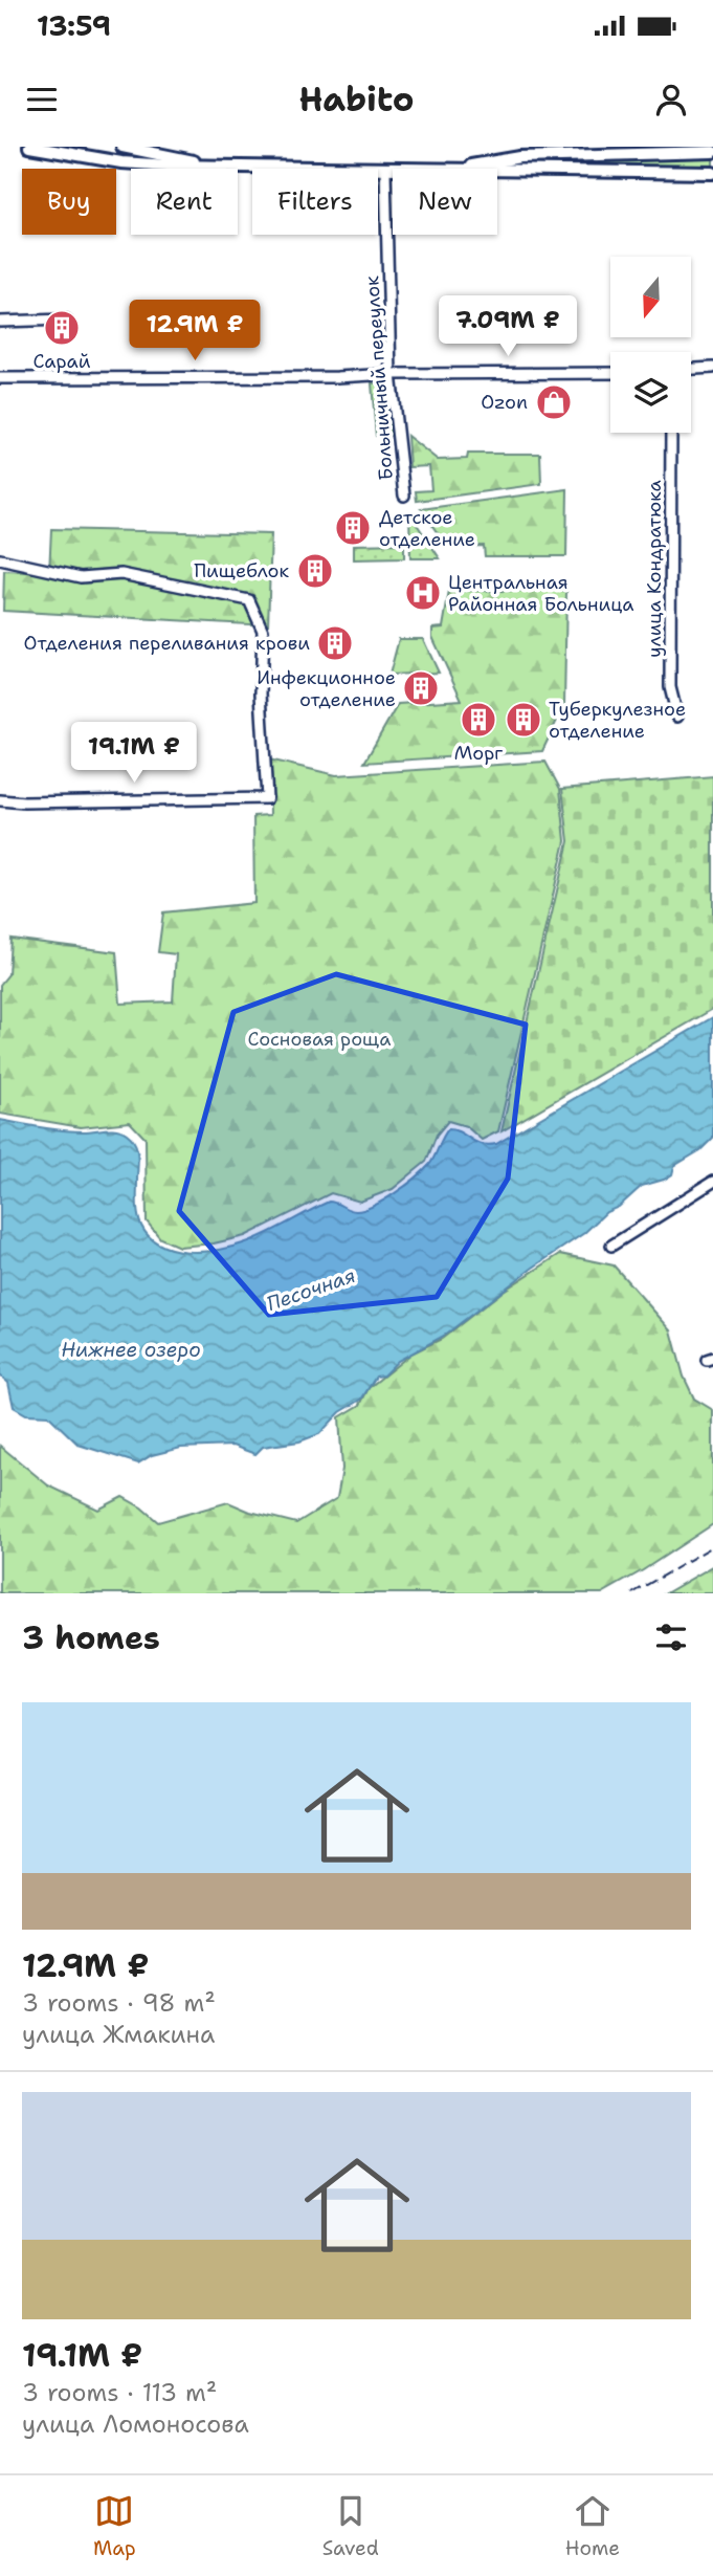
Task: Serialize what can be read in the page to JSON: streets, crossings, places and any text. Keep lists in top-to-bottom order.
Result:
{
  "streets": {
    "street": ["Больничный переулок", "улица Кондратюка"]
  },
  "water": ["Песочная", "Нижнее озеро"],
  "parks": ["Сосновая роща"],
  "places": {
    "building": [
      "Сарай",
      "Детское отделение",
      "Пищеблок",
      "Отделения переливания крови",
      "Инфекционное отделение",
      "Морг",
      "Туберкулезное отделение"
    ],
    "shop": ["Ozon"],
    "hospital": ["Центральная Районная Больница"]
  },
  "north": "bottom",
  "page": {
    "status": "13:59",
    "header": "Habito",
    "chip": [
      "Buy",
      "Rent",
      "Filters",
      "New"
    ],
    "price": ["7.09M ₽", "12.9M ₽", "19.1M ₽"],
    "heading": "3 homes",
    "list": [
      {
        "name": "12.9M ₽",
        "note": "3 rooms · 98 m² · улица Жмакина"
      },
      {
        "name": "19.1M ₽",
        "note": "3 rooms · 113 m² · улица Ломоносова"
      }
    ],
    "tabs": ["Map", "Saved", "Home"]
  }
}
